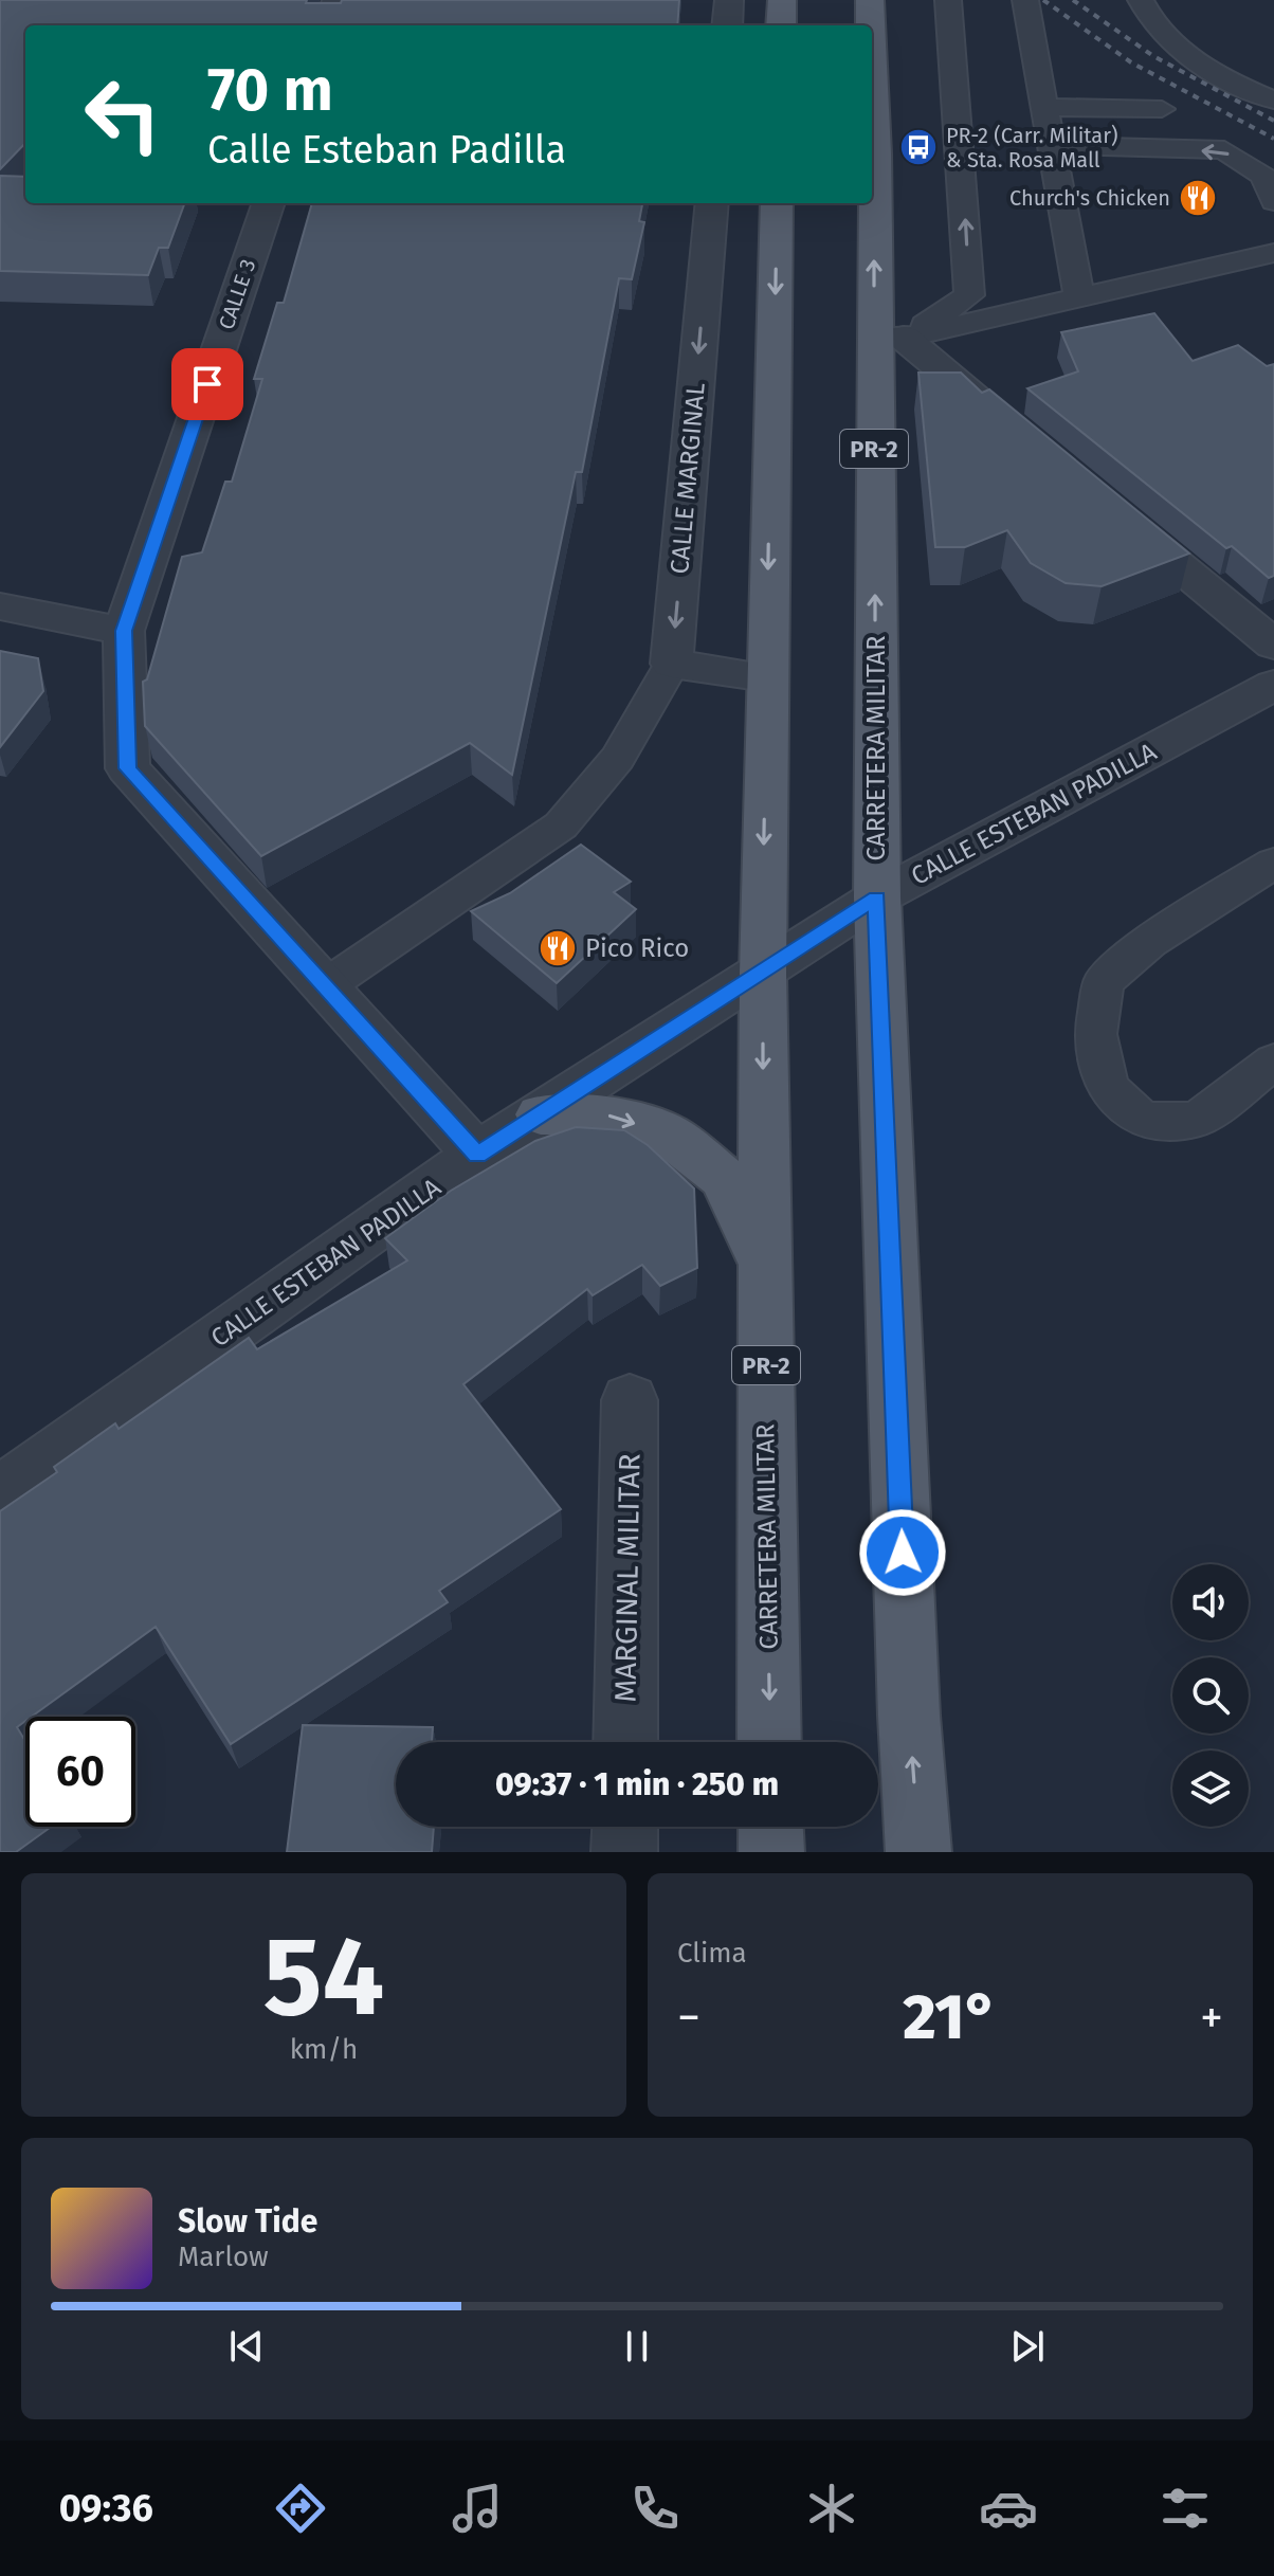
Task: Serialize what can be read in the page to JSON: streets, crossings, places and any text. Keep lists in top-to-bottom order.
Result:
{
  "streets": {
    "main road": ["PR-2", "CARRETERA MILITAR"],
    "street": [
      "CALLE 3",
      "CALLE MARGINAL",
      "CALLE ESTEBAN PADILLA",
      "MARGINAL MILITAR"
    ]
  },
  "crossings": [
    ["CARRETERA MILITAR", "CALLE ESTEBAN PADILLA"]
  ],
  "one_way": ["CALLE MARGINAL"],
  "places": {
    "bus stop": ["PR-2 (Carr. Militar) & Sta. Rosa Mall"],
    "restaurant": ["Church's Chicken", "Pico Rico"]
  },
  "page": {
    "turn": ["70 m", "Calle Esteban Padilla"],
    "limit": "60",
    "trip": "09:37 · 1 min · 250 m",
    "tile": [
      ["54", "km/h"],
      "Clima"
    ],
    "heat": ["−", "21°", "+"],
    "song": ["Slow Tide", "Marlow"],
    "tabs": "09:36"
  }
}
